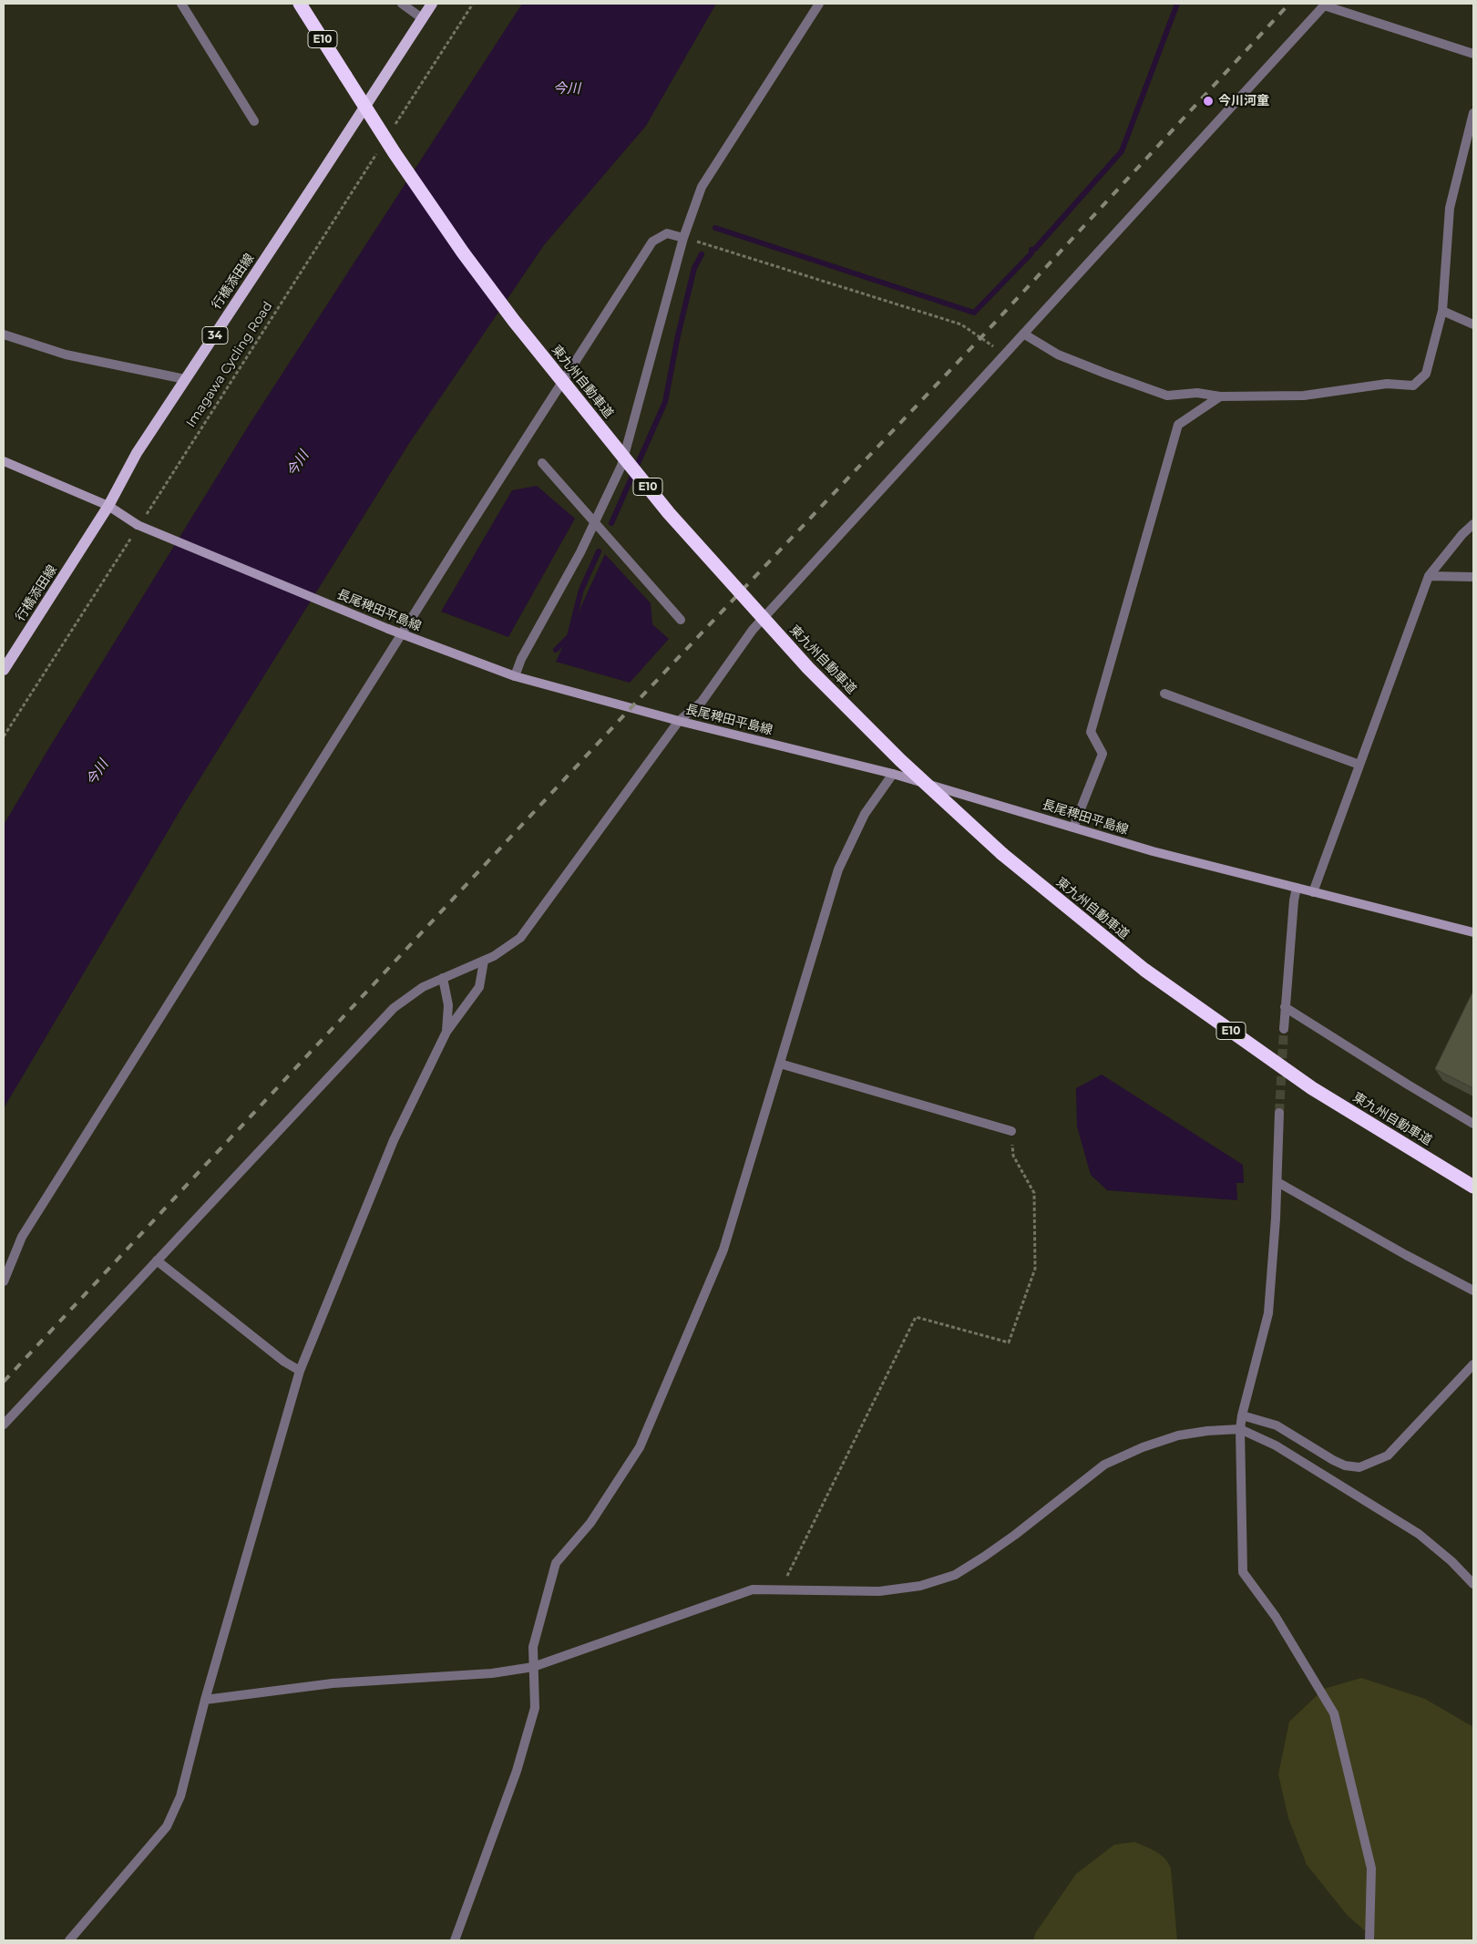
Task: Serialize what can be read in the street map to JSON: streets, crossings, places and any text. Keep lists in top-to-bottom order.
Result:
{
  "streets": {
    "highway": ["E10", "東九州自動車道"],
    "main road": ["行橋添田線", "34", "長尾稗田平島線"],
    "path": ["Imagawa Cycling Road"]
  },
  "crossings": [
    ["行橋添田線", "長尾稗田平島線"]
  ],
  "water": ["今川"],
  "places": ["今川河童"]
}
